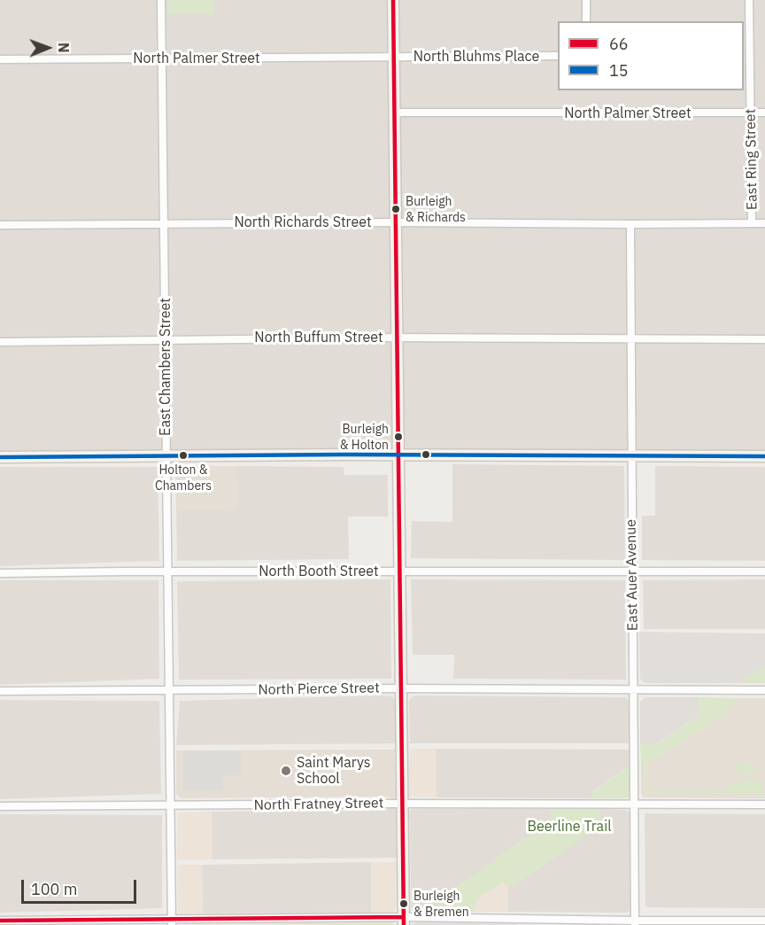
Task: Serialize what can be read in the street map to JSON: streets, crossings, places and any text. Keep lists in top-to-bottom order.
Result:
{
  "streets": {
    "street": [
      "North Bluhms Place",
      "North Palmer Street",
      "East Ring Street",
      "North Richards Street",
      "North Buffum Street",
      "East Chambers Street",
      "North Booth Street",
      "East Auer Avenue",
      "North Pierce Street",
      "North Fratney Street"
    ]
  },
  "crossings": [
    ["North Bluhms Place", "North Palmer Street"],
    ["North Palmer Street", "East Ring Street"],
    ["North Palmer Street", "East Chambers Street"],
    ["East Ring Street", "North Richards Street"],
    ["North Richards Street", "East Chambers Street"],
    ["North Richards Street", "East Auer Avenue"],
    ["North Buffum Street", "East Chambers Street"],
    ["North Buffum Street", "East Auer Avenue"],
    ["East Chambers Street", "North Booth Street"],
    ["East Chambers Street", "North Pierce Street"],
    ["East Chambers Street", "North Fratney Street"],
    ["North Booth Street", "East Auer Avenue"],
    ["East Auer Avenue", "North Pierce Street"],
    ["East Auer Avenue", "North Fratney Street"]
  ],
  "parks": ["Beerline Trail"],
  "places": [
    "Burleigh & Richards",
    "Burleigh & Holton",
    "Holton & Chambers",
    "Saint Marys School",
    "Burleigh & Bremen"
  ],
  "lines": ["transit line 66", "transit line 15"],
  "legend": ["66", "15"],
  "scale_bar": "100 m",
  "north": "right"
}
